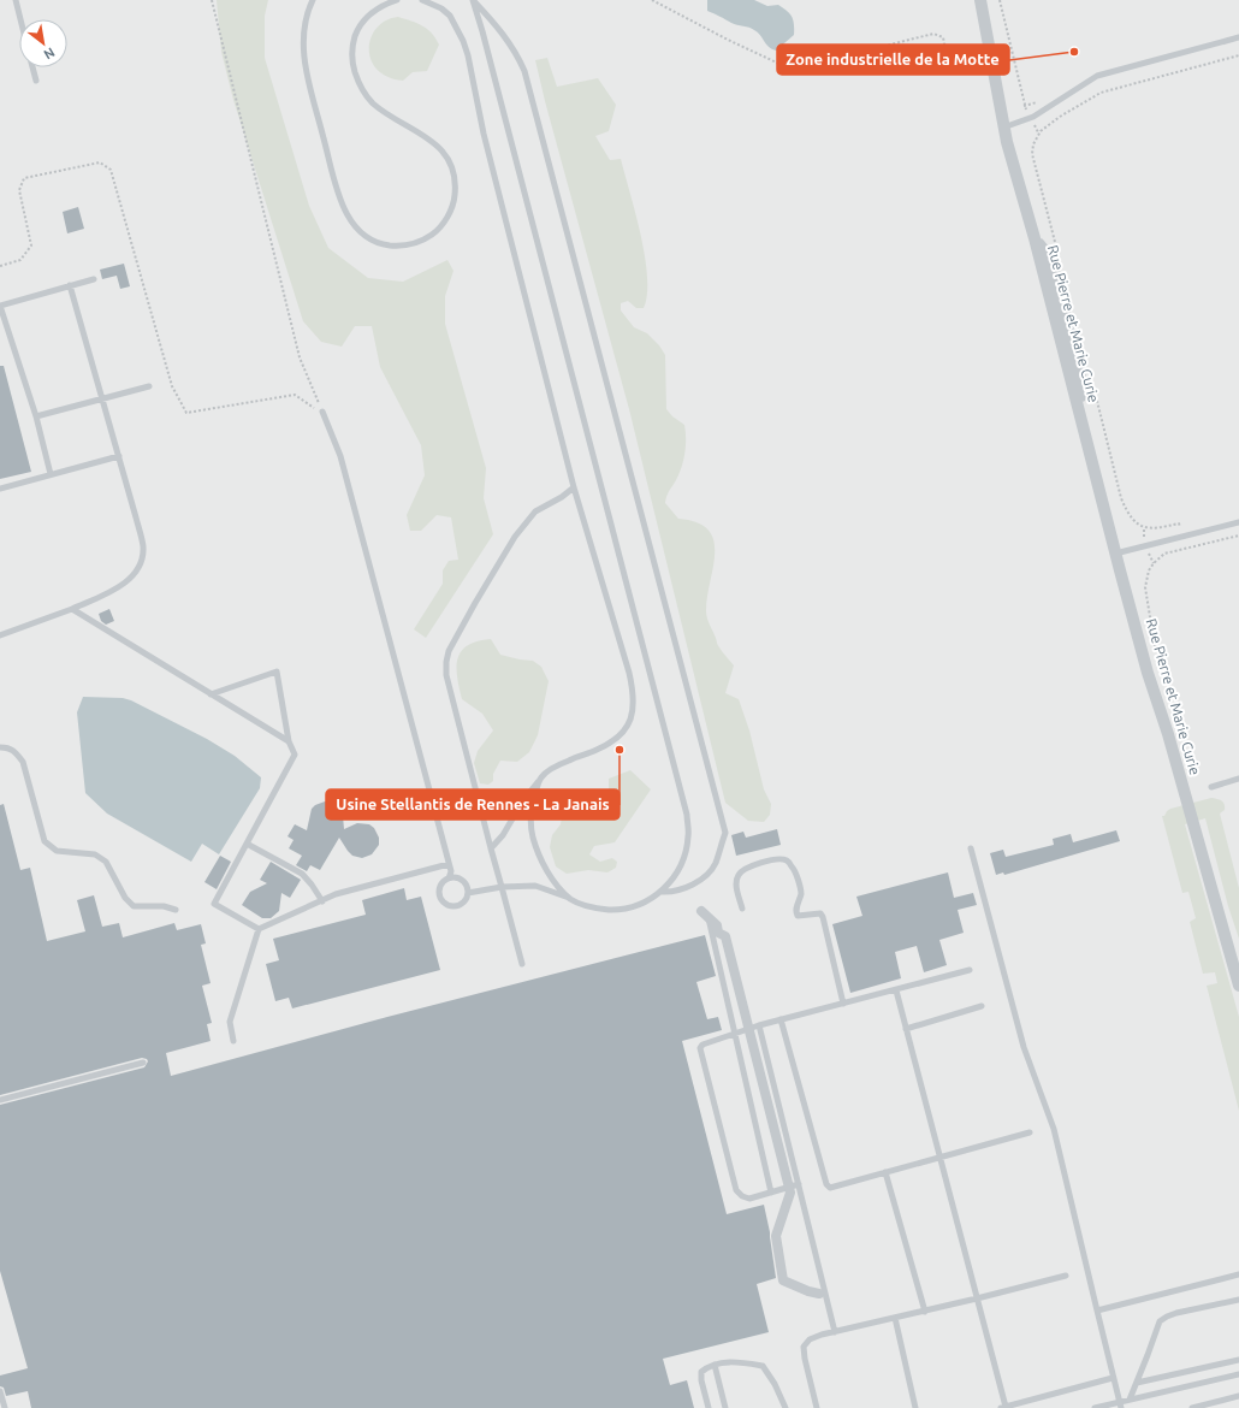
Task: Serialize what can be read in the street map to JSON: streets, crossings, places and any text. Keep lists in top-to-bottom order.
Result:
{
  "streets": {
    "street": ["Rue Pierre et Marie Curie"]
  },
  "places": ["Zone industrielle de la Motte", "Usine Stellantis de Rennes - La Janais"],
  "north": "bottom right"
}
